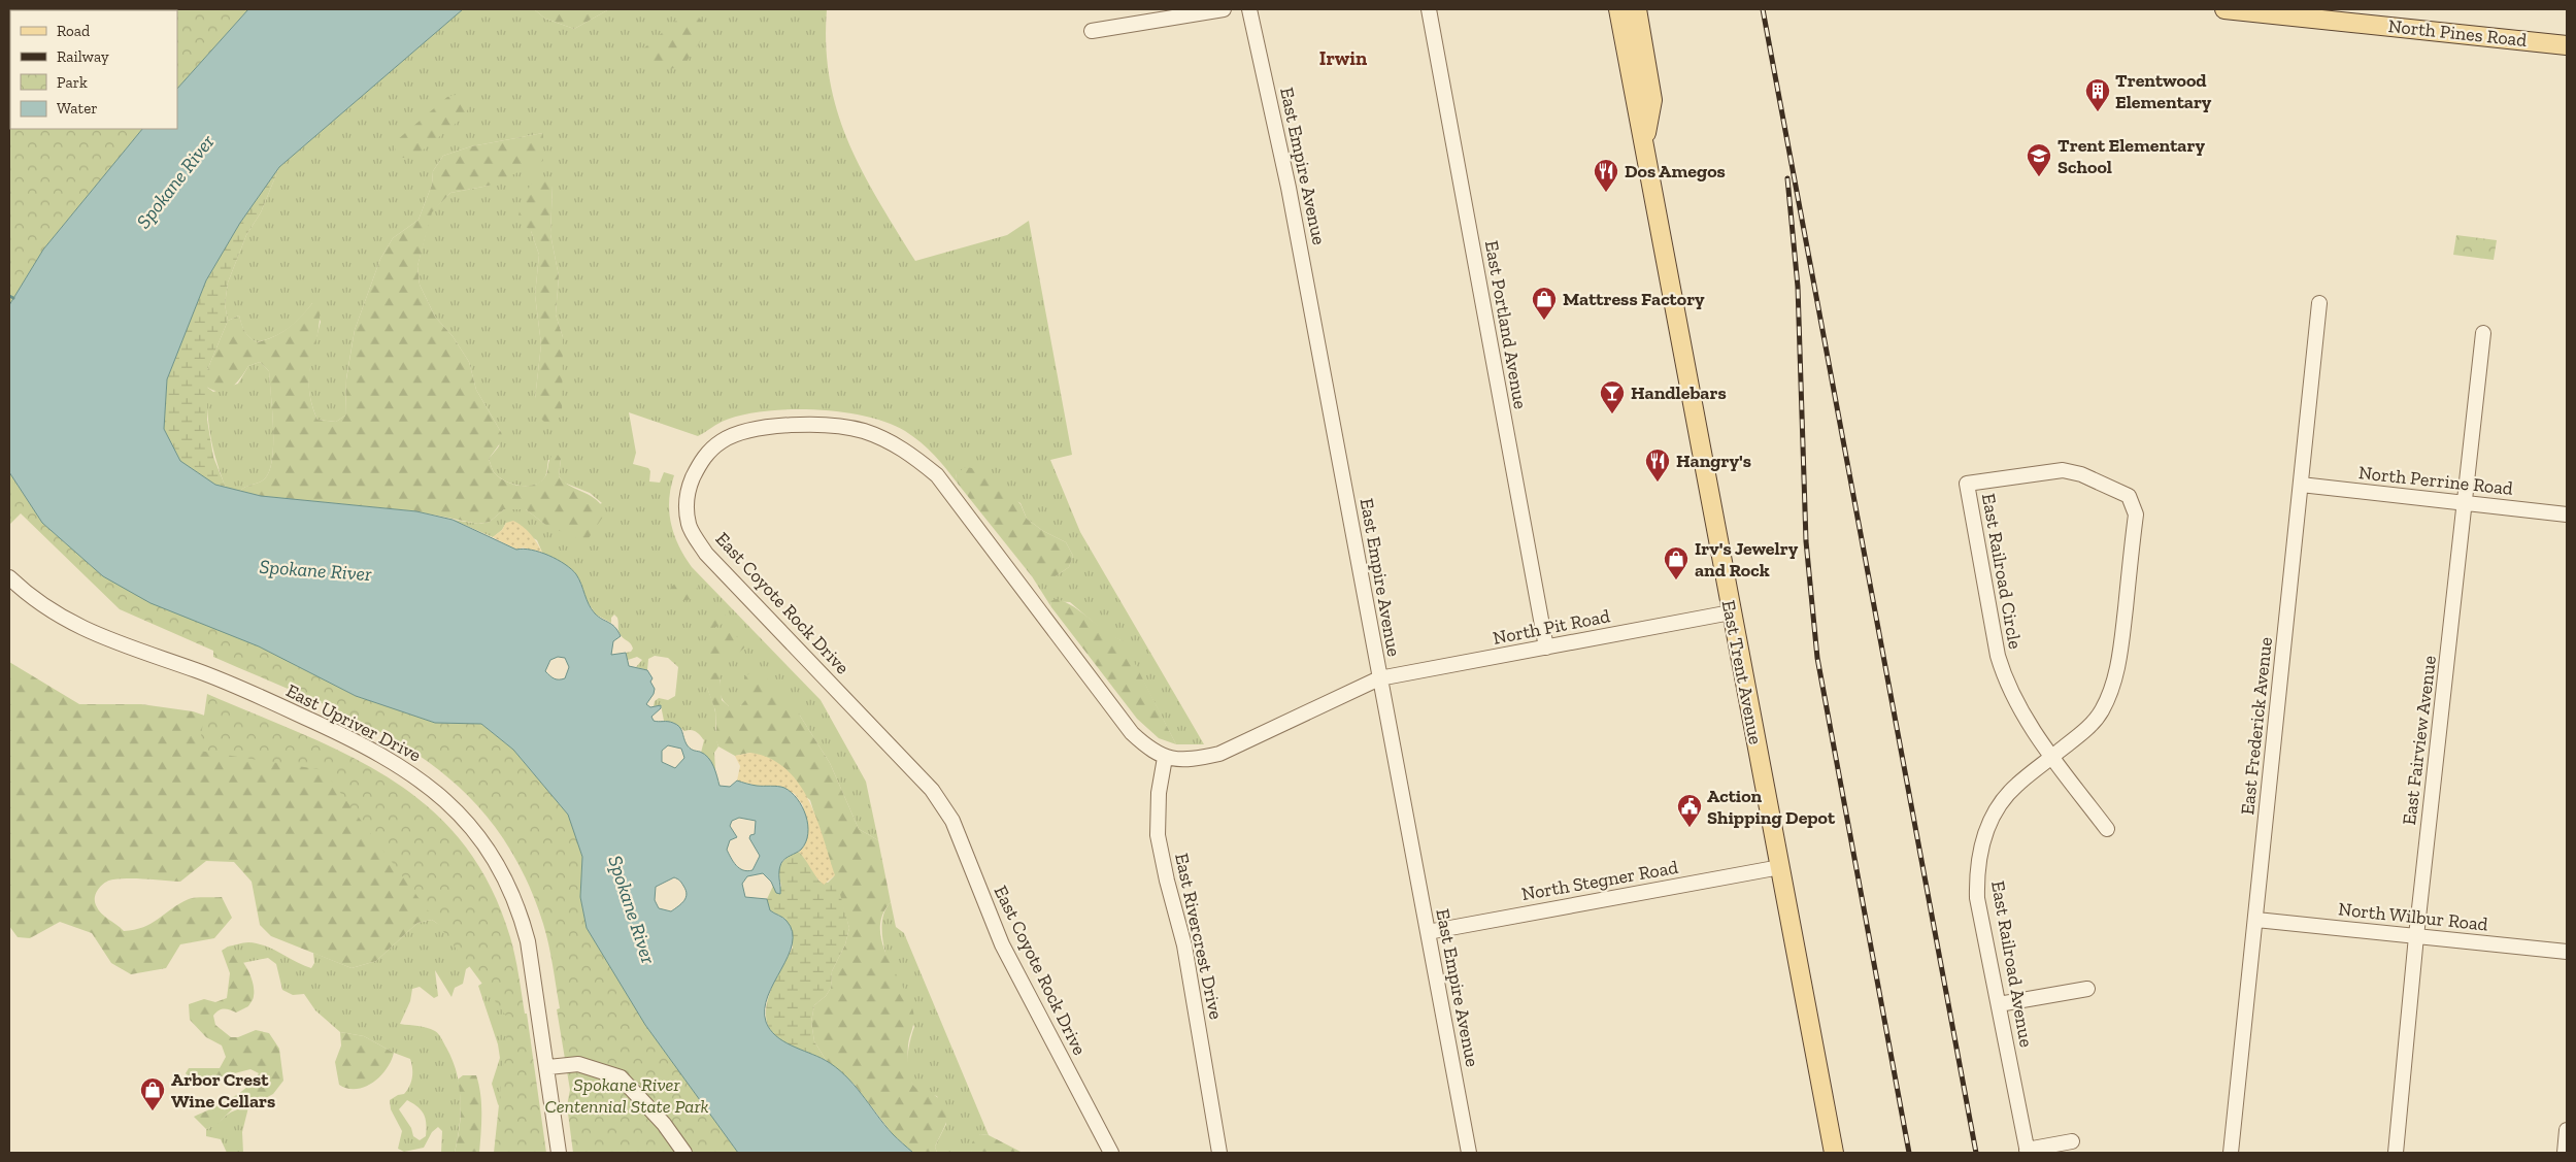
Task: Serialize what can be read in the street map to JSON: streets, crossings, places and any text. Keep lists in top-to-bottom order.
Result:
{
  "streets": {
    "main road": ["North Pines Road", "East Trent Avenue"],
    "street": [
      "East Empire Avenue",
      "East Portland Avenue",
      "North Perrine Road",
      "East Railroad Circle",
      "East Coyote Rock Drive",
      "North Pit Road",
      "East Upriver Drive",
      "East Frederick Avenue",
      "East Fairview Avenue",
      "North Stegner Road",
      "North Wilbur Road",
      "East Rivercrest Drive",
      "East Railroad Avenue"
    ]
  },
  "crossings": [
    ["East Empire Avenue", "East Coyote Rock Drive"],
    ["East Empire Avenue", "North Pit Road"],
    ["East Empire Avenue", "North Stegner Road"],
    ["East Portland Avenue", "North Pit Road"],
    ["North Perrine Road", "East Frederick Avenue"],
    ["North Perrine Road", "East Fairview Avenue"],
    ["East Railroad Circle", "East Railroad Avenue"],
    ["East Coyote Rock Drive", "North Pit Road"],
    ["East Coyote Rock Drive", "East Rivercrest Drive"],
    ["North Pit Road", "East Trent Avenue"],
    ["East Trent Avenue", "North Stegner Road"],
    ["East Frederick Avenue", "North Wilbur Road"],
    ["East Fairview Avenue", "North Wilbur Road"]
  ],
  "districts": ["Irwin"],
  "water": ["Spokane River"],
  "parks": ["Spokane River Centennial State Park"],
  "places": {
    "building": ["Trentwood Elementary"],
    "school or university": ["Trent Elementary School"],
    "restaurant": ["Dos Amegos", "Hangry's"],
    "shop": ["Mattress Factory", "Irv's Jewelry and Rock", "Arbor Crest Wine Cellars"],
    "bar": ["Handlebars"],
    "public building": ["Action Shipping Depot"]
  },
  "legend": [
    "Road",
    "Railway",
    "Park",
    "Water"
  ]
}
